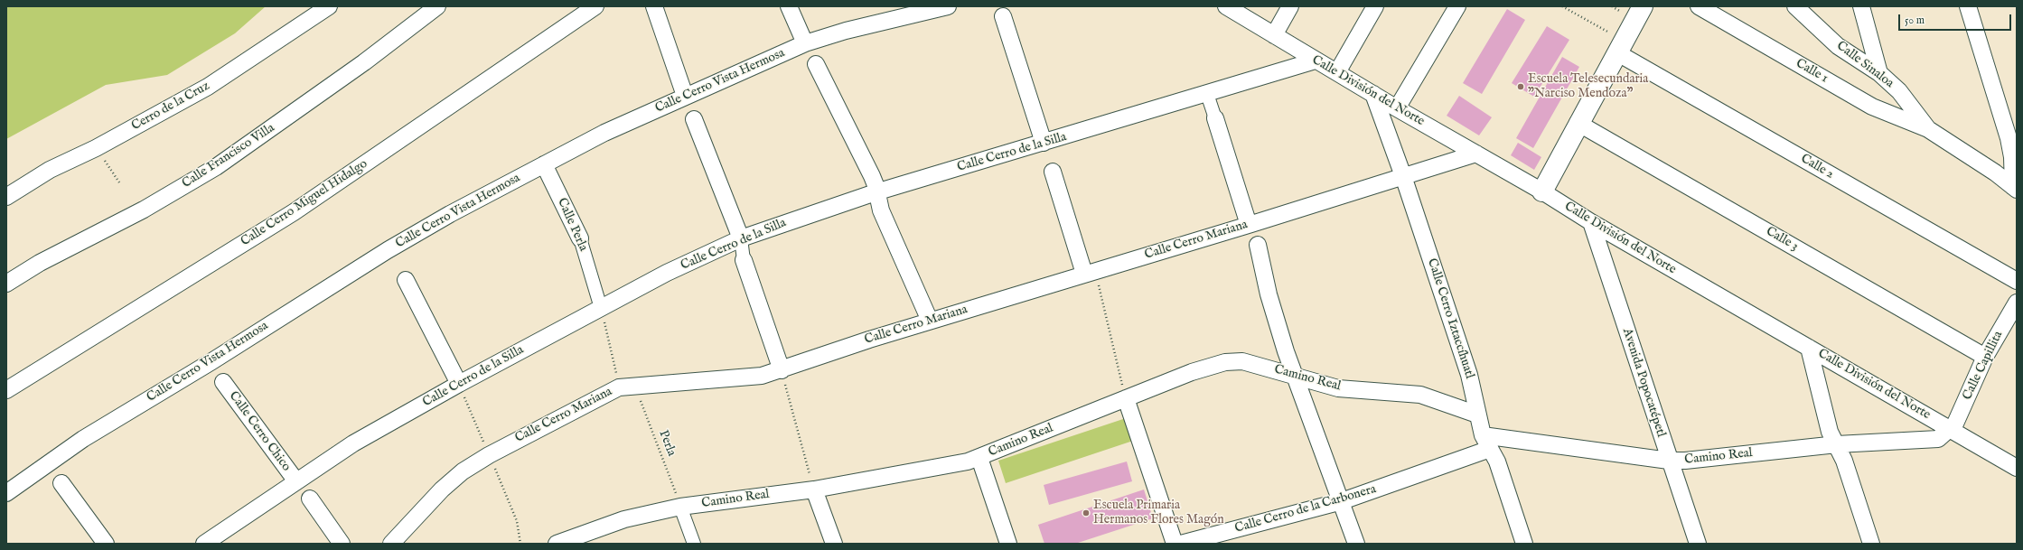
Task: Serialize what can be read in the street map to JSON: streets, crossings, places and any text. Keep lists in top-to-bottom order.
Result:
{
  "streets": {
    "street": [
      "Calle Sinaloa",
      "Calle 1",
      "Calle Cerro Vista Hermosa",
      "Calle División del Norte",
      "Cerro de la Cruz",
      "Calle Cerro de la Silla",
      "Calle Francisco Villa",
      "Calle 2",
      "Calle Cerro Miguel Hidalgo",
      "Calle Perla",
      "Calle 3",
      "Calle Cerro Mariana",
      "Calle Cerro Iztaccíhuatl",
      "Calle Capillita",
      "Camino Real",
      "Avenida Popocatépetl",
      "Calle Cerro Chico",
      "Calle Cerro de la Carbonera"
    ],
    "path": ["Perla"]
  },
  "crossings": [
    ["Calle Sinaloa", "Calle 1"],
    ["Calle Cerro Vista Hermosa", "Calle Perla"],
    ["Calle División del Norte", "Calle Cerro de la Silla"],
    ["Calle División del Norte", "Calle Cerro Mariana"],
    ["Calle División del Norte", "Calle Cerro Iztaccíhuatl"],
    ["Calle División del Norte", "Calle Capillita"],
    ["Calle División del Norte", "Camino Real"],
    ["Calle División del Norte", "Avenida Popocatépetl"],
    ["Calle Cerro de la Silla", "Calle Perla"],
    ["Calle Cerro de la Silla", "Calle Cerro Chico"],
    ["Calle 3", "Calle Capillita"],
    ["Calle Cerro Mariana", "Calle Cerro Iztaccíhuatl"],
    ["Calle Cerro Mariana", "Perla"],
    ["Calle Cerro Iztaccíhuatl", "Camino Real"],
    ["Calle Cerro Iztaccíhuatl", "Calle Cerro de la Carbonera"],
    ["Calle Capillita", "Camino Real"],
    ["Camino Real", "Avenida Popocatépetl"],
    ["Camino Real", "Perla"],
    ["Camino Real", "Calle Cerro de la Carbonera"]
  ],
  "places": ["Escuela Telesecundaria \"Narciso Mendoza\"", "Escuela Primaria Hermanos Flores Magón"],
  "scale_bar": "50 m"
}
